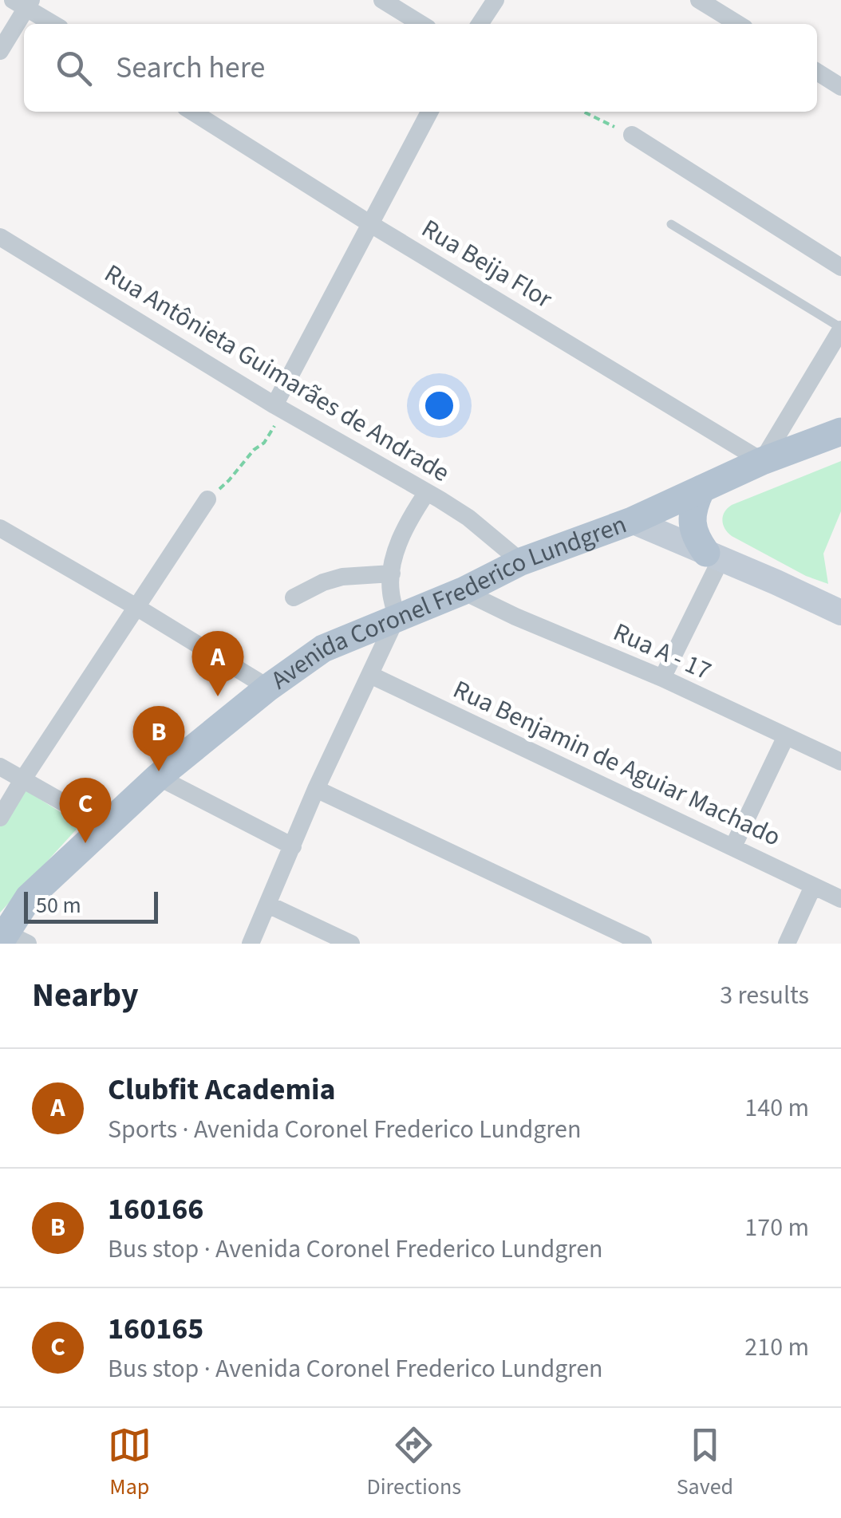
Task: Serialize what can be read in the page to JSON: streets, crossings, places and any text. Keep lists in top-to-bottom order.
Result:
{
  "streets": {
    "main road": ["Avenida Coronel Frederico Lundgren"],
    "street": [
      "Rua Beija Flor",
      "Rua Antônieta Guimarães de Andrade",
      "Rua A - 17",
      "Rua Benjamin de Aguiar Machado"
    ]
  },
  "crossings": [
    ["Rua Beija Flor", "Avenida Coronel Frederico Lundgren"],
    ["Rua Antônieta Guimarães de Andrade", "Avenida Coronel Frederico Lundgren"],
    ["Avenida Coronel Frederico Lundgren", "Rua A - 17"]
  ],
  "scale_bar": "50 m",
  "page": {
    "search": "Search here",
    "pins": ["A", "B", "C"],
    "scale": "50 m",
    "heading": ["Nearby", "3 results"],
    "list": [
      {
        "mark": "A",
        "name": "Clubfit Academia",
        "note": "Sports · Avenida Coronel Frederico Lundgren",
        "value": "140 m"
      },
      {
        "mark": "B",
        "name": "160166",
        "note": "Bus stop · Avenida Coronel Frederico Lundgren",
        "value": "170 m"
      },
      {
        "mark": "C",
        "name": "160165",
        "note": "Bus stop · Avenida Coronel Frederico Lundgren",
        "value": "210 m"
      }
    ],
    "nav": ["Map", "Directions", "Saved"]
  }
}
